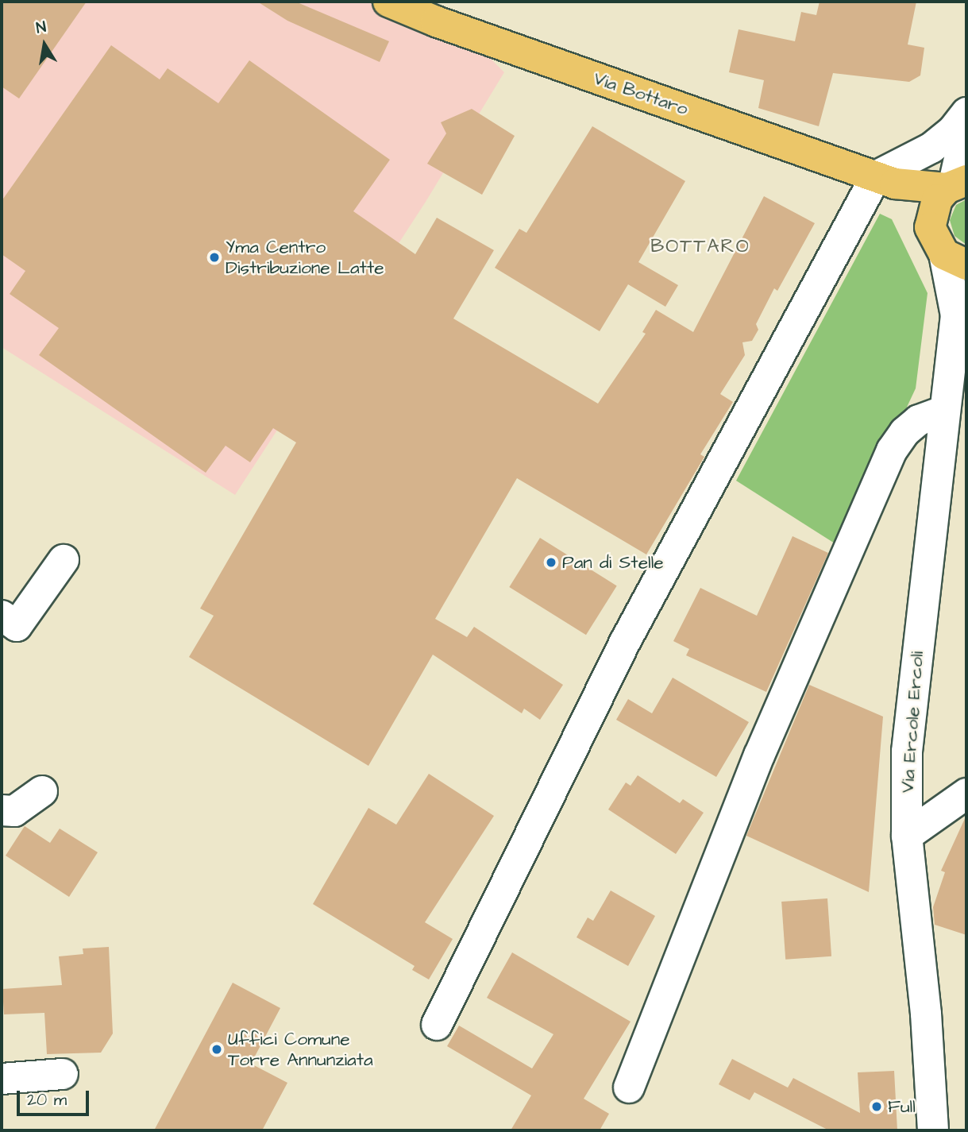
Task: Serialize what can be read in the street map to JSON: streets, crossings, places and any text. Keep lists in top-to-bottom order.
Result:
{
  "streets": {
    "main road": ["Via Bottaro"],
    "street": ["Via Ercole Ercoli"]
  },
  "districts": ["BOTTARO"],
  "places": [
    "Yma Centro Distribuzione Latte",
    "Pan di Stelle",
    "Uffici Comune Torre Annunziata",
    "Full"
  ],
  "scale_bar": "20 m",
  "north": "top"
}
